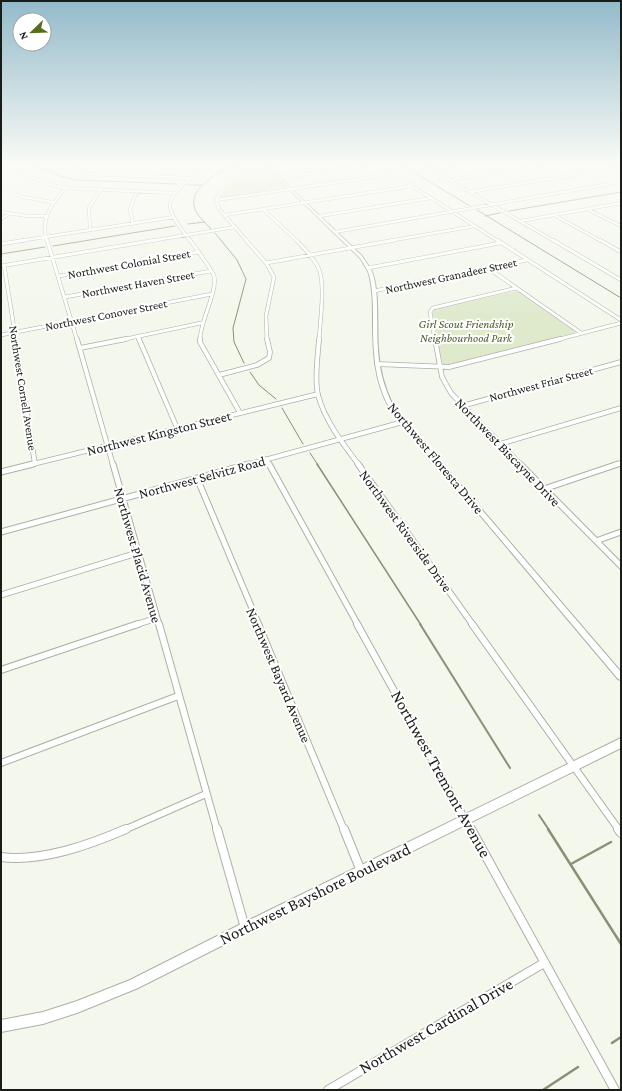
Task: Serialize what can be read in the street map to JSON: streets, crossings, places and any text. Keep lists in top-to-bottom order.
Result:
{
  "streets": {
    "main road": ["Northwest Bayshore Boulevard"],
    "street": [
      "Northwest Colonial Street",
      "Northwest Granadeer Street",
      "Northwest Haven Street",
      "Northwest Conover Street",
      "Northwest Friar Street",
      "Northwest Cornell Avenue",
      "Northwest Kingston Street",
      "Northwest Biscayne Drive",
      "Northwest Floresta Drive",
      "Northwest Selvitz Road",
      "Northwest Riverside Drive",
      "Northwest Placid Avenue",
      "Northwest Bayard Avenue",
      "Northwest Tremont Avenue",
      "Northwest Cardinal Drive"
    ]
  },
  "crossings": [
    ["Northwest Colonial Street", "Northwest Placid Avenue"],
    ["Northwest Granadeer Street", "Northwest Floresta Drive"],
    ["Northwest Haven Street", "Northwest Placid Avenue"],
    ["Northwest Conover Street", "Northwest Cornell Avenue"],
    ["Northwest Conover Street", "Northwest Placid Avenue"],
    ["Northwest Friar Street", "Northwest Biscayne Drive"],
    ["Northwest Cornell Avenue", "Northwest Kingston Street"],
    ["Northwest Kingston Street", "Northwest Riverside Drive"],
    ["Northwest Kingston Street", "Northwest Placid Avenue"],
    ["Northwest Floresta Drive", "Northwest Selvitz Road"],
    ["Northwest Selvitz Road", "Northwest Riverside Drive"],
    ["Northwest Selvitz Road", "Northwest Placid Avenue"],
    ["Northwest Selvitz Road", "Northwest Bayard Avenue"],
    ["Northwest Selvitz Road", "Northwest Tremont Avenue"],
    ["Northwest Riverside Drive", "Northwest Bayshore Boulevard"],
    ["Northwest Placid Avenue", "Northwest Bayshore Boulevard"],
    ["Northwest Bayard Avenue", "Northwest Bayshore Boulevard"],
    ["Northwest Tremont Avenue", "Northwest Bayshore Boulevard"],
    ["Northwest Tremont Avenue", "Northwest Cardinal Drive"]
  ],
  "parks": ["Girl Scout Friendship Neighbourhood Park"],
  "north": "bottom left"
}
